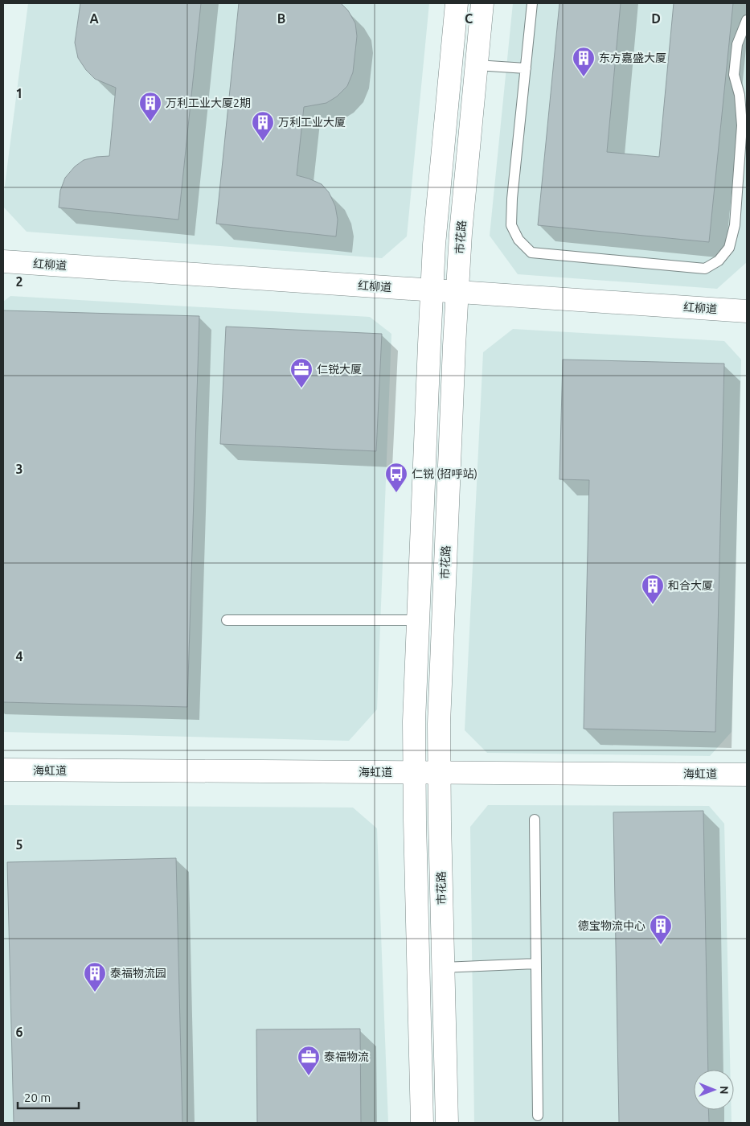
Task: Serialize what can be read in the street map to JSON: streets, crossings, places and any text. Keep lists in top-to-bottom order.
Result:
{
  "streets": {
    "main road": ["市花路", "红柳道", "海虹道"]
  },
  "crossings": [
    ["市花路", "红柳道"],
    ["市花路", "海虹道"]
  ],
  "places": {
    "building": [
      "东方嘉盛大厦",
      "万利工业大厦2期",
      "万利工业大厦",
      "和合大厦",
      "德宝物流中心",
      "泰福物流园"
    ],
    "office": ["仁锐大厦", "泰福物流"],
    "bus stop": ["仁锐 (招呼站)"]
  },
  "scale_bar": "20 m",
  "north": "right",
  "grid": {
    "columns": [
      "A",
      "B",
      "C",
      "D"
    ],
    "rows": [
      "1",
      "2",
      "3",
      "4",
      "5",
      "6"
    ]
  }
}
